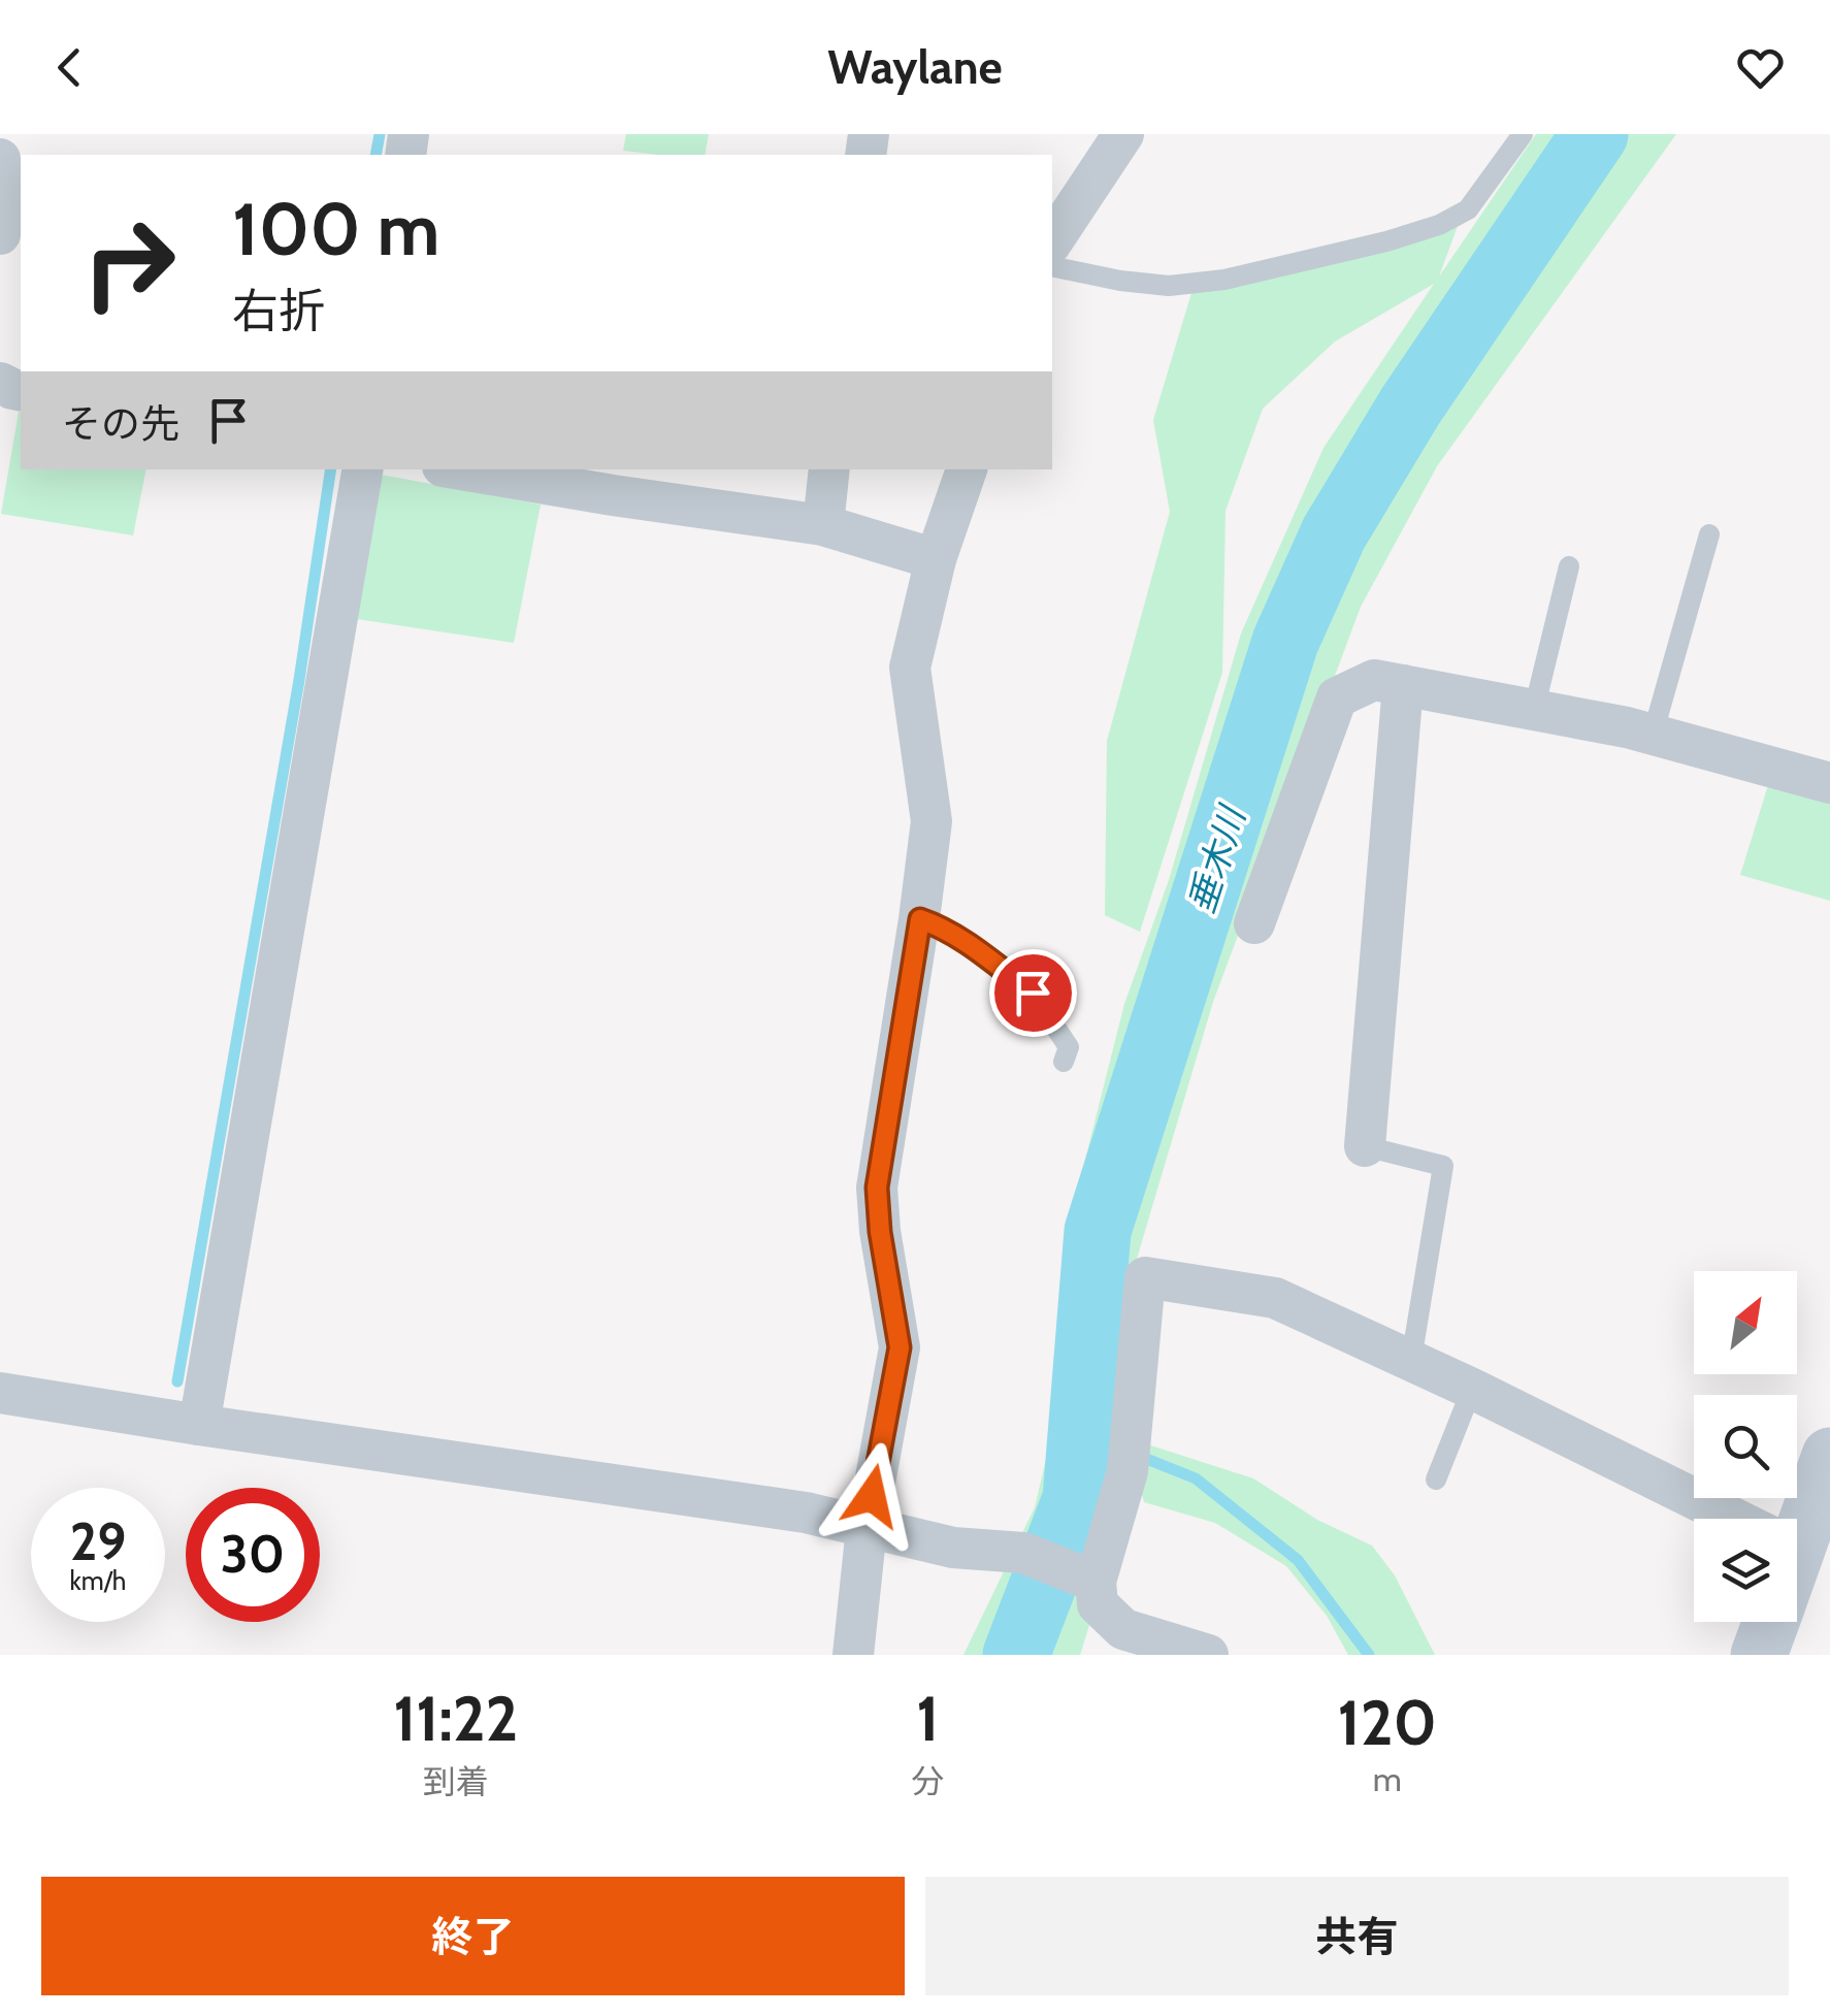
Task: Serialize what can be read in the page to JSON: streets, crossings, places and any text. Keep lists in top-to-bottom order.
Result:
{
  "water": ["垂木川"],
  "north": "top right",
  "page": {
    "header": "Waylane",
    "turn": ["100 m", "右折"],
    "then": "その先",
    "speed": "29 km/h",
    "limit": "30",
    "eta": [
      "11:22",
      "到着",
      "1",
      "分",
      "120",
      "m"
    ],
    "buttons": ["終了", "共有"]
  }
}
